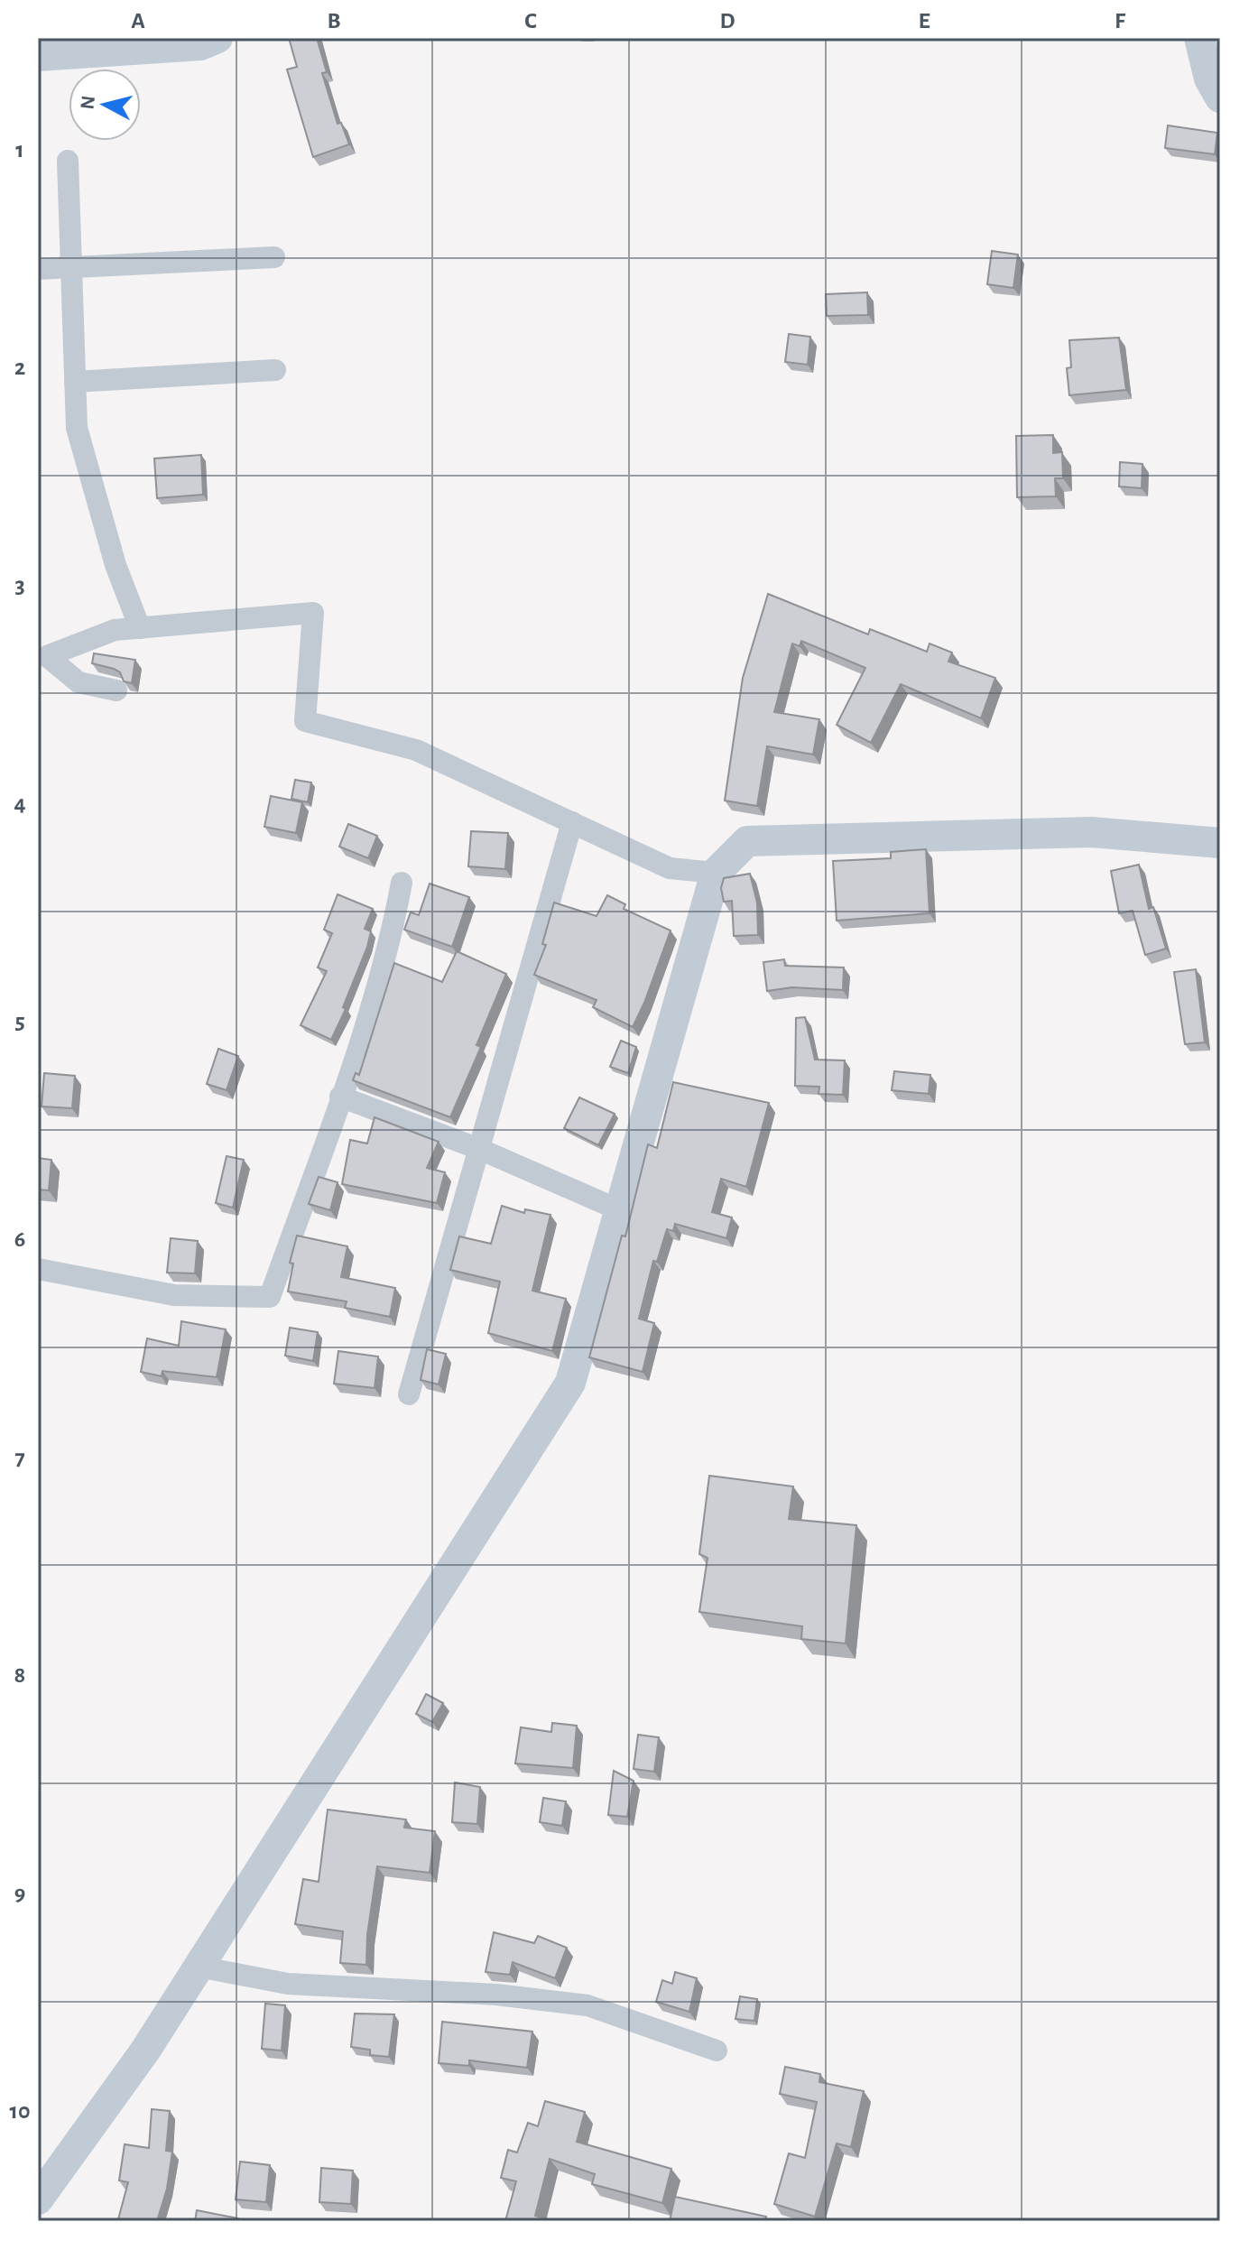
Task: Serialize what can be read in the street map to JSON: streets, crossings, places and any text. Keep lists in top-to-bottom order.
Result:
{
  "north": "left",
  "grid": {
    "columns": [
      "A",
      "B",
      "C",
      "D",
      "E",
      "F"
    ],
    "rows": [
      "1",
      "2",
      "3",
      "4",
      "5",
      "6",
      "7",
      "8",
      "9",
      "10"
    ]
  }
}
